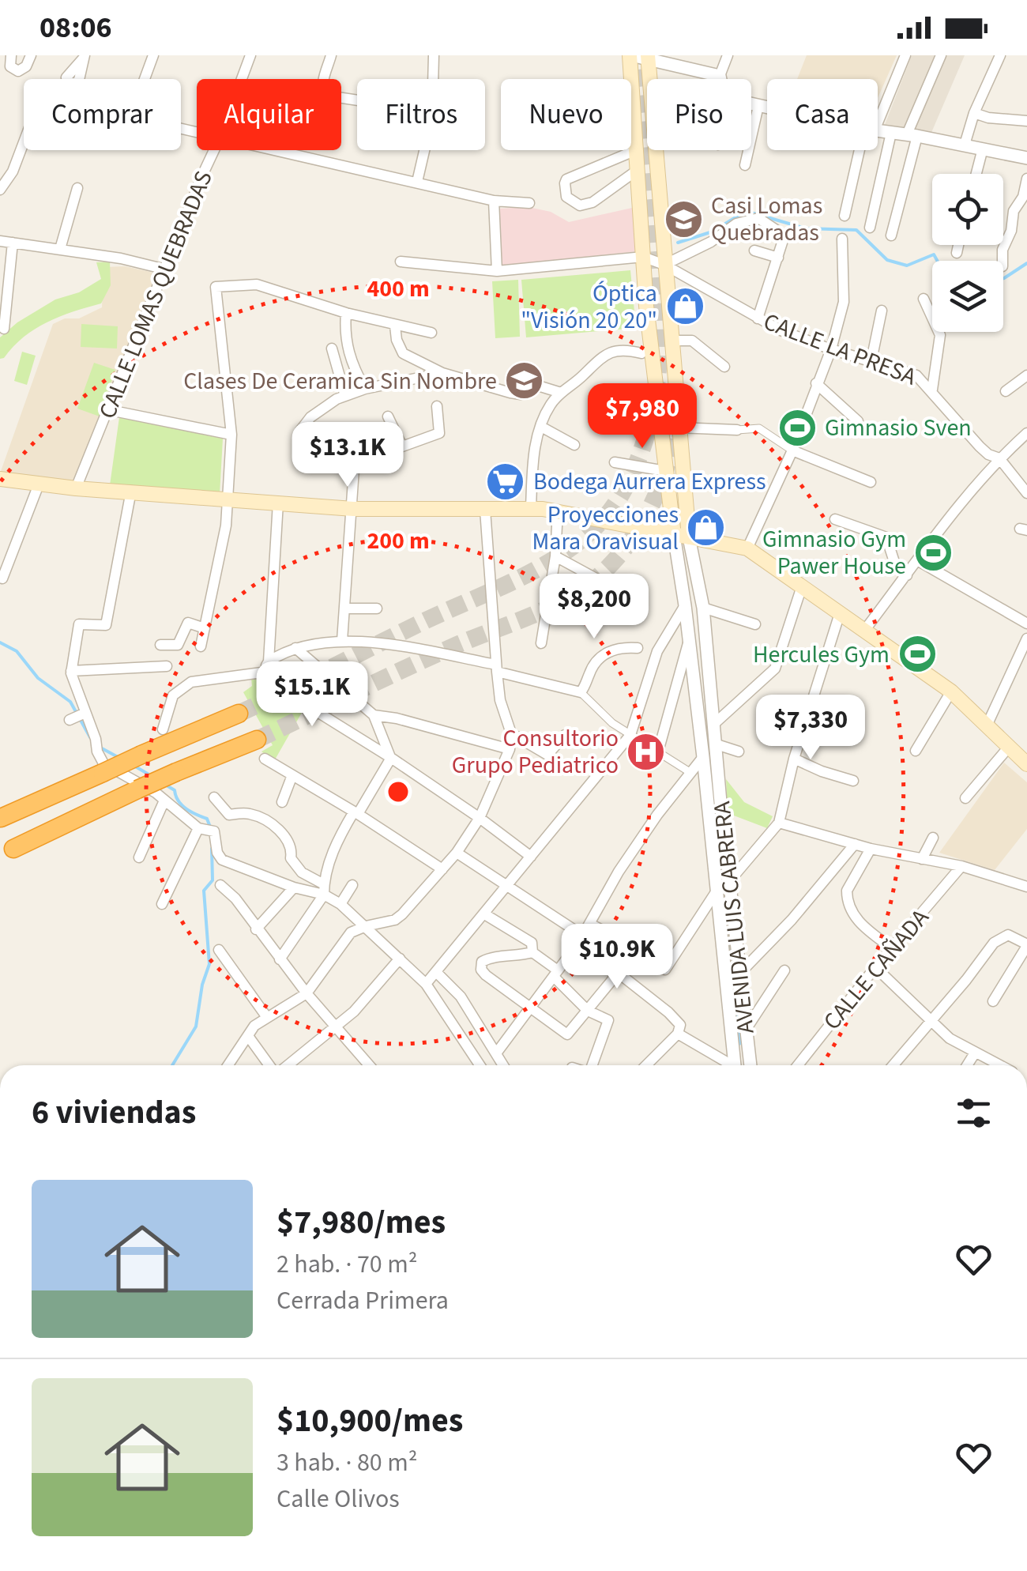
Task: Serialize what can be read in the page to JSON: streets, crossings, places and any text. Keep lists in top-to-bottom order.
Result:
{
  "streets": {
    "main road": ["AVENIDA LUIS CABRERA"],
    "street": ["CALLE LOMAS QUEBRADAS", "CALLE LA PRESA", "CALLE CAÑADA"]
  },
  "crossings": [
    ["CALLE LA PRESA", "AVENIDA LUIS CABRERA"]
  ],
  "places": {
    "school or university": ["Casi Lomas Quebradas", "Clases De Ceramica Sin Nombre"],
    "shop": ["Óptica \"Visión 20 20\"", "Proyecciones Mara Oravisual"],
    "sports": ["Gimnasio Sven", "Gimnasio Gym Pawer House", "Hercules Gym"],
    "supermarket": ["Bodega Aurrera Express"],
    "hospital": ["Consultorio Grupo Pediatrico"]
  },
  "page": {
    "status": "08:06",
    "chip": [
      "Comprar",
      "Alquilar",
      "Filtros",
      "Nuevo",
      "Piso",
      "Casa"
    ],
    "price": [
      "$7,980",
      "$13.1K",
      "$8,200",
      "$15.1K",
      "$7,330",
      "$10.9K"
    ],
    "heading": "6 viviendas",
    "list": [
      {
        "name": "$7,980/mes",
        "note": "2 hab. · 70 m² · Cerrada Primera"
      },
      {
        "name": "$10,900/mes",
        "note": "3 hab. · 80 m² · Calle Olivos"
      }
    ]
  },
  "rings": ["400 m", "200 m"]
}
